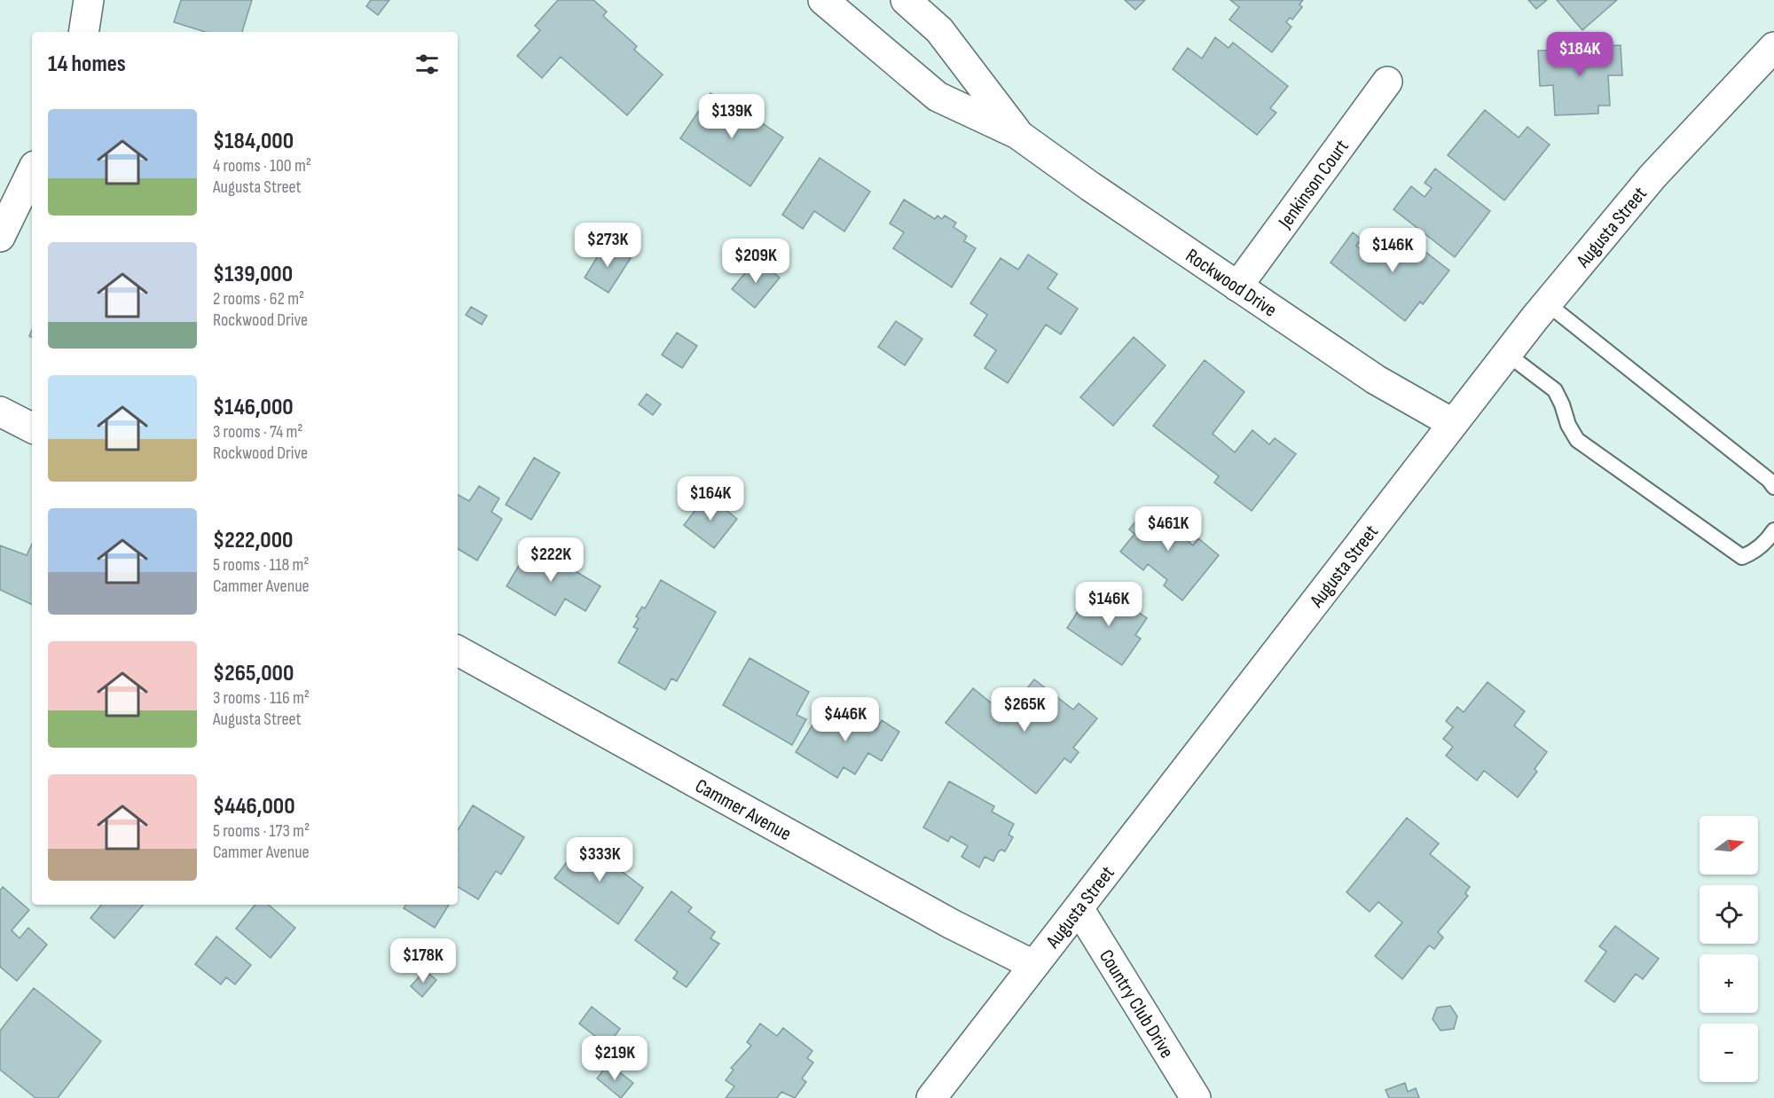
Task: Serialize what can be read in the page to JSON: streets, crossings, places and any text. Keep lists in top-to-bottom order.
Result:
{
  "streets": {
    "street": [
      "Jenkinson Court",
      "Augusta Street",
      "Rockwood Drive",
      "Cammer Avenue",
      "Country Club Drive"
    ]
  },
  "crossings": [
    ["Jenkinson Court", "Rockwood Drive"],
    ["Augusta Street", "Rockwood Drive"],
    ["Augusta Street", "Cammer Avenue"],
    ["Augusta Street", "Country Club Drive"]
  ],
  "north": "right",
  "page": {
    "price": [
      "$184K",
      "$139K",
      "$273K",
      "$146K",
      "$209K",
      "$164K",
      "$461K",
      "$222K",
      "$146K",
      "$265K",
      "$446K",
      "$333K",
      "$178K",
      "$219K"
    ],
    "heading": "14 homes",
    "list": [
      {
        "name": "$184,000",
        "note": "4 rooms · 100 m² · Augusta Street"
      },
      {
        "name": "$139,000",
        "note": "2 rooms · 62 m² · Rockwood Drive"
      },
      {
        "name": "$146,000",
        "note": "3 rooms · 74 m² · Rockwood Drive"
      },
      {
        "name": "$222,000",
        "note": "5 rooms · 118 m² · Cammer Avenue"
      },
      {
        "name": "$265,000",
        "note": "3 rooms · 116 m² · Augusta Street"
      },
      {
        "name": "$446,000",
        "note": "5 rooms · 173 m² · Cammer Avenue"
      }
    ],
    "map_buttons": ["+", "−"]
  }
}
